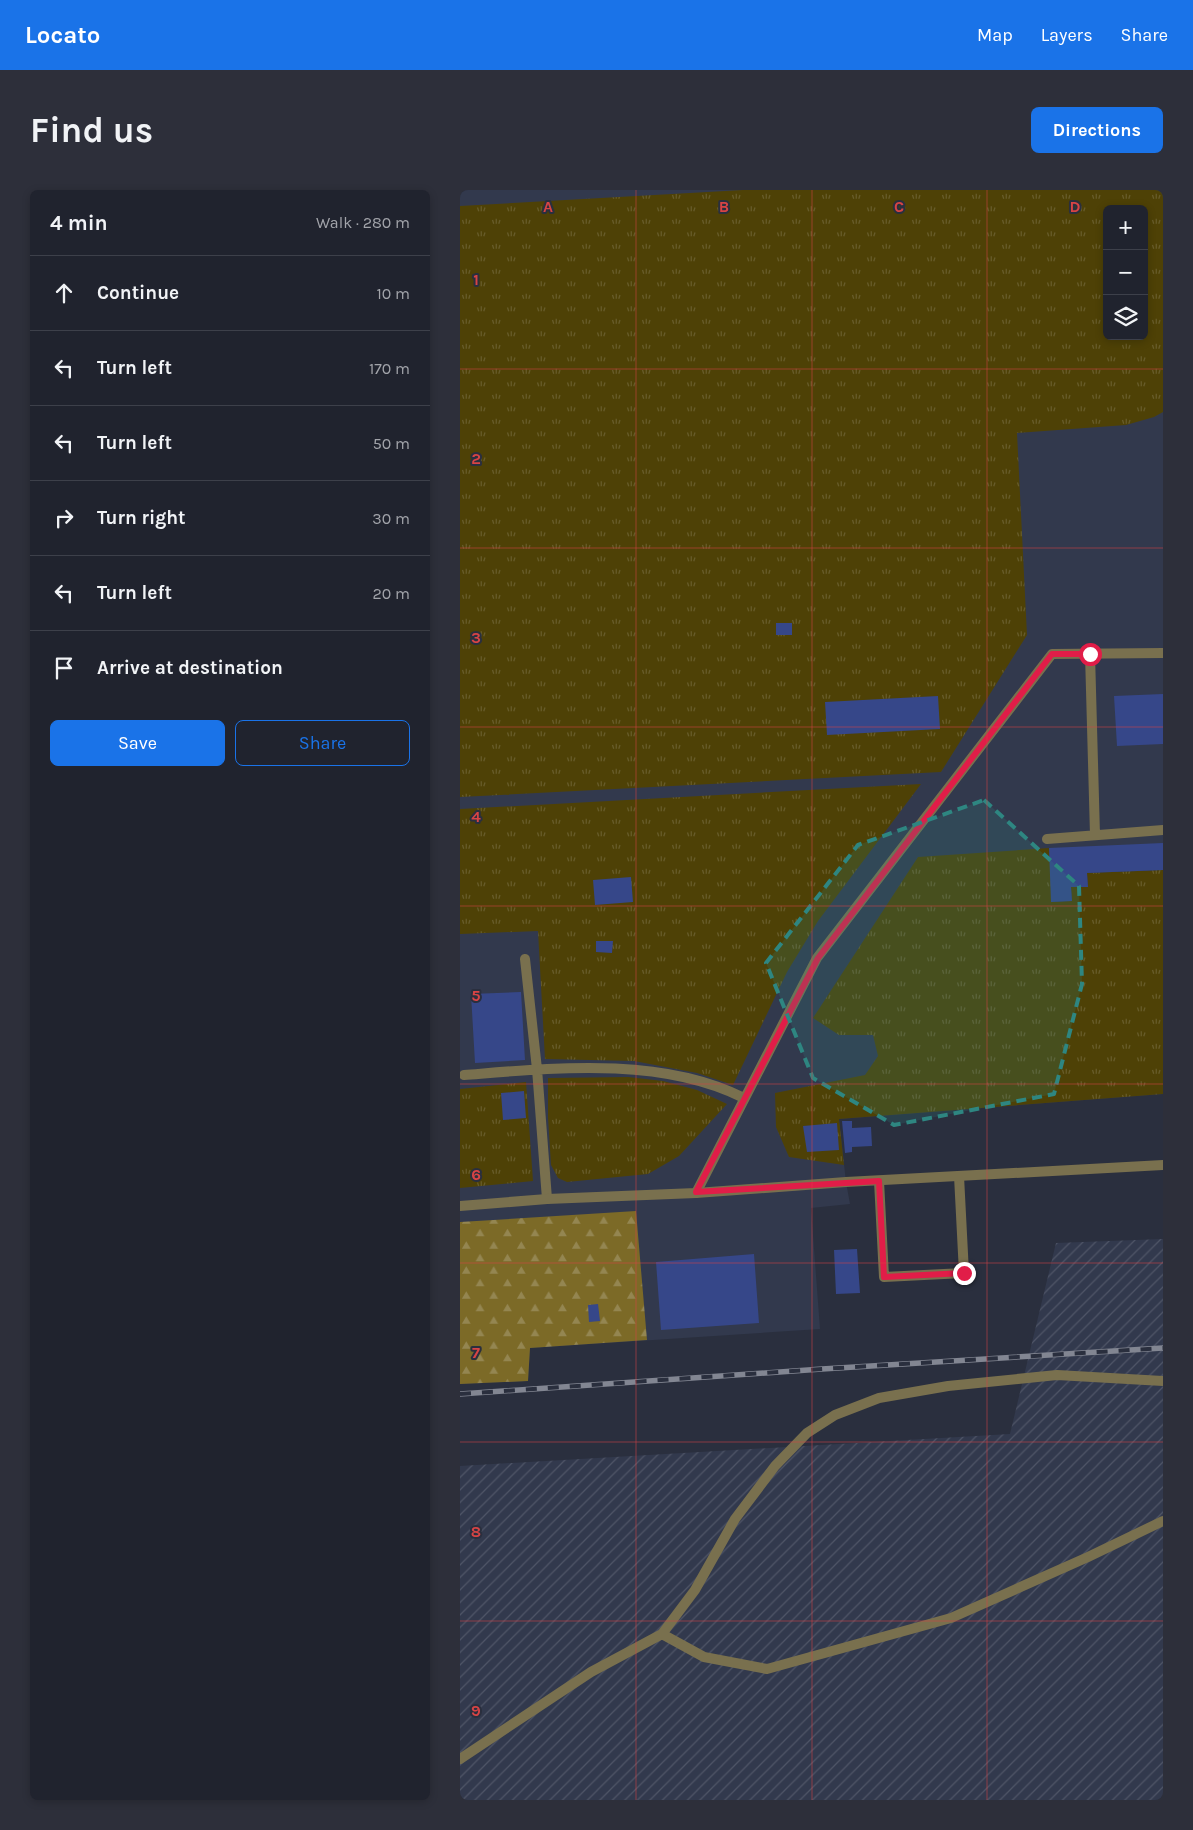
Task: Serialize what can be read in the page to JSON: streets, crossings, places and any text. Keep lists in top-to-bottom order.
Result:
{
  "page": {
    "header": "Locato",
    "nav": ["Map", "Layers", "Share"],
    "buttons": [
      "Directions",
      ["Save", "Share"]
    ],
    "title": "Find us",
    "heading": ["4 min", "Walk · 280 m"],
    "map_buttons": ["+", "−"],
    "list": [
      ["Continue", "10 m"],
      ["Turn left", "170 m"],
      ["Turn left", "50 m"],
      ["Turn right", "30 m"],
      ["Turn left", "20 m"],
      "Arrive at destination"
    ]
  },
  "grid": {
    "columns": [
      "A",
      "B",
      "C",
      "D"
    ],
    "rows": [
      "1",
      "2",
      "3",
      "4",
      "5",
      "6",
      "7",
      "8",
      "9"
    ]
  }
}
